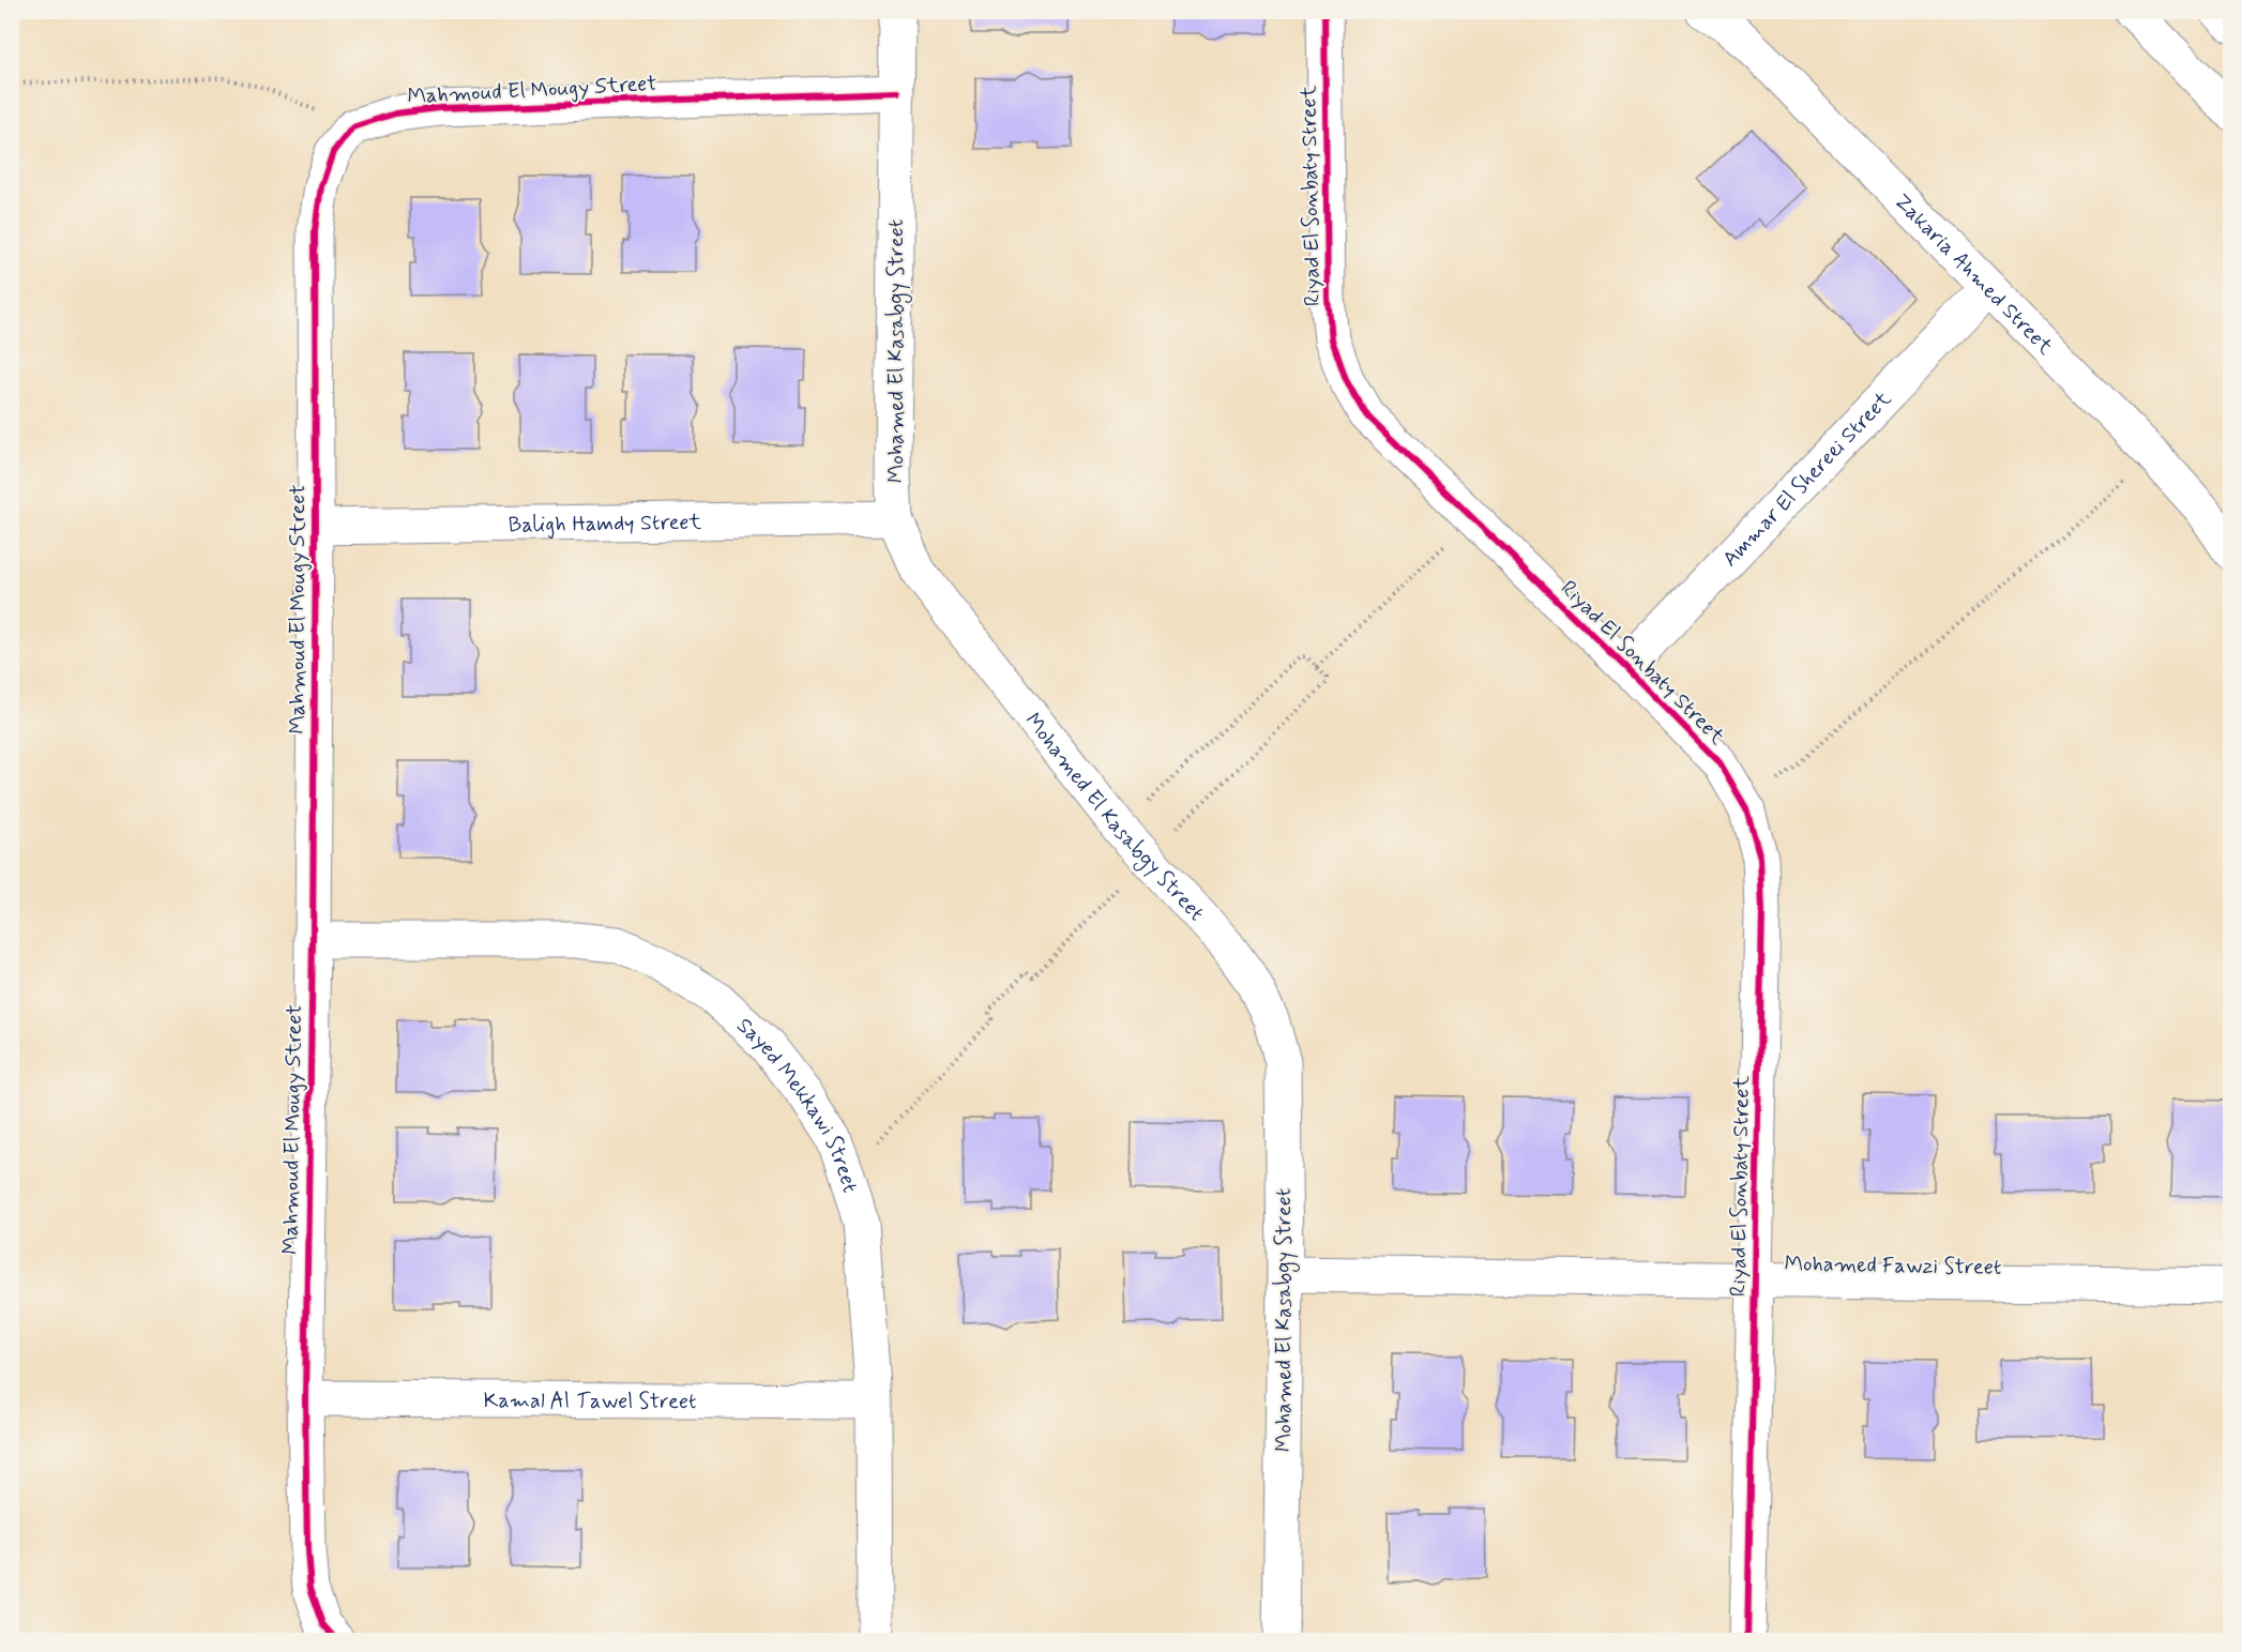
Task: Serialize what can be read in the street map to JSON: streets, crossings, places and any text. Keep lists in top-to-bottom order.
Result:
{
  "streets": {
    "street": [
      "Mahmoud El Mougy Street",
      "Riyad El Sonbaty Street",
      "Zakaria Ahmed Street",
      "Mohamed El Kasabgy Street",
      "Ammar El Shereei Street",
      "Baligh Hamdy Street",
      "Sayed Mekkawi Street",
      "Mohamed Fawzi Street",
      "Kamal Al Tawel Street"
    ]
  },
  "crossings": [
    ["Mahmoud El Mougy Street", "Mohamed El Kasabgy Street"],
    ["Mahmoud El Mougy Street", "Baligh Hamdy Street"],
    ["Mahmoud El Mougy Street", "Sayed Mekkawi Street"],
    ["Mahmoud El Mougy Street", "Kamal Al Tawel Street"],
    ["Riyad El Sonbaty Street", "Ammar El Shereei Street"],
    ["Riyad El Sonbaty Street", "Mohamed Fawzi Street"],
    ["Zakaria Ahmed Street", "Ammar El Shereei Street"],
    ["Mohamed El Kasabgy Street", "Baligh Hamdy Street"],
    ["Mohamed El Kasabgy Street", "Mohamed Fawzi Street"],
    ["Sayed Mekkawi Street", "Kamal Al Tawel Street"]
  ]
}
